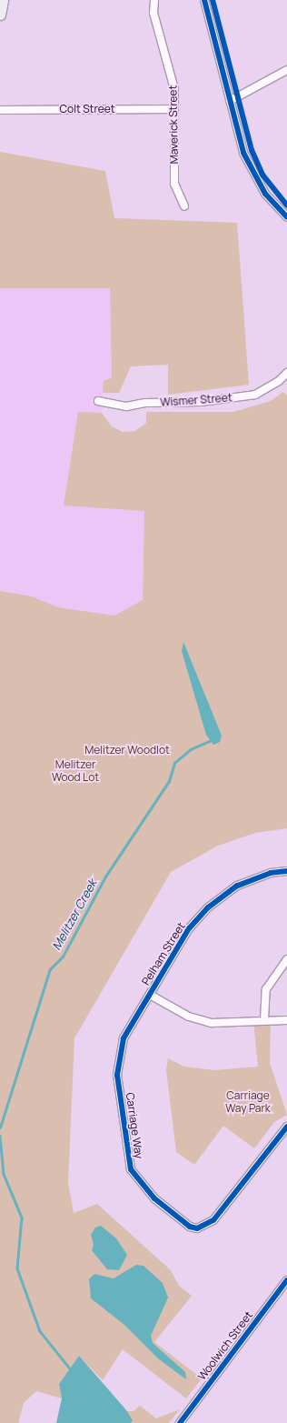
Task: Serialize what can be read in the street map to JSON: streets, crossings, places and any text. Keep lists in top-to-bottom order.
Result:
{
  "streets": {
    "street": [
      "Colt Street",
      "Maverick Street",
      "Wismer Street",
      "Pelham Street",
      "Carriage Way",
      "Woolwich Street"
    ]
  },
  "crossings": [
    ["Colt Street", "Maverick Street"],
    ["Pelham Street", "Carriage Way"]
  ],
  "water": ["Melitzer Creek"],
  "parks": ["Melitzer Woodlot", "Melitzer Wood Lot", "Carriage Way Park"]
}
